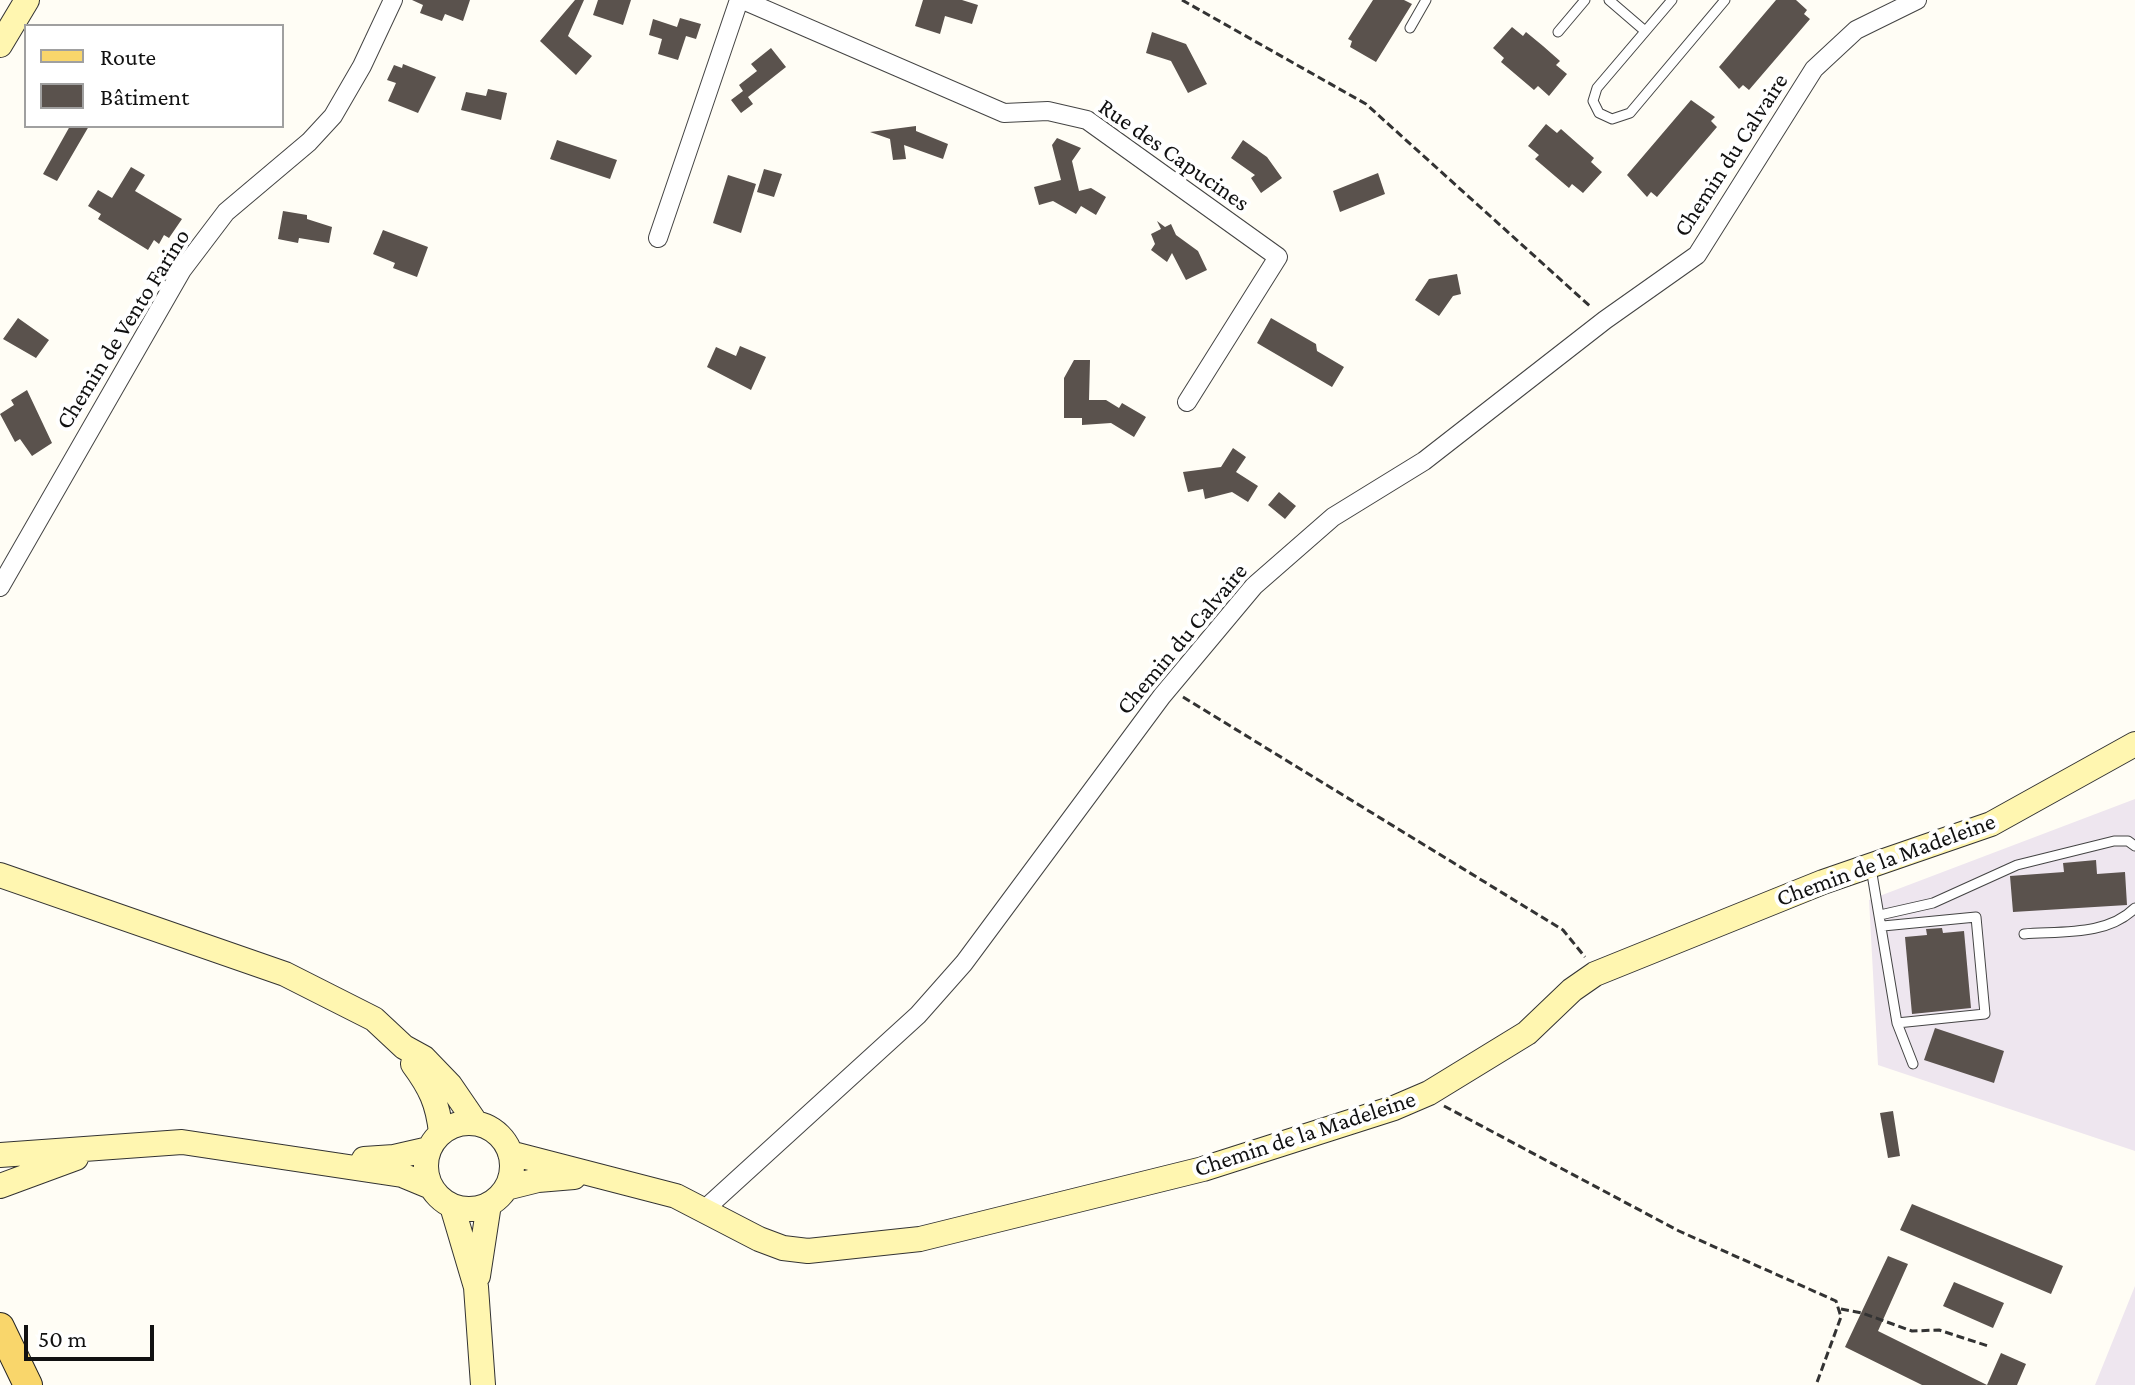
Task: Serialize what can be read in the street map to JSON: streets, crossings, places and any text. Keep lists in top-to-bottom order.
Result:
{
  "streets": {
    "street": [
      "Rue des Capucines",
      "Chemin du Calvaire",
      "Chemin de Vento Farino",
      "Chemin de la Madeleine"
    ]
  },
  "crossings": [
    ["Chemin du Calvaire", "Chemin de la Madeleine"]
  ],
  "legend": ["Route", "Bâtiment"],
  "scale_bar": "50 m"
}
